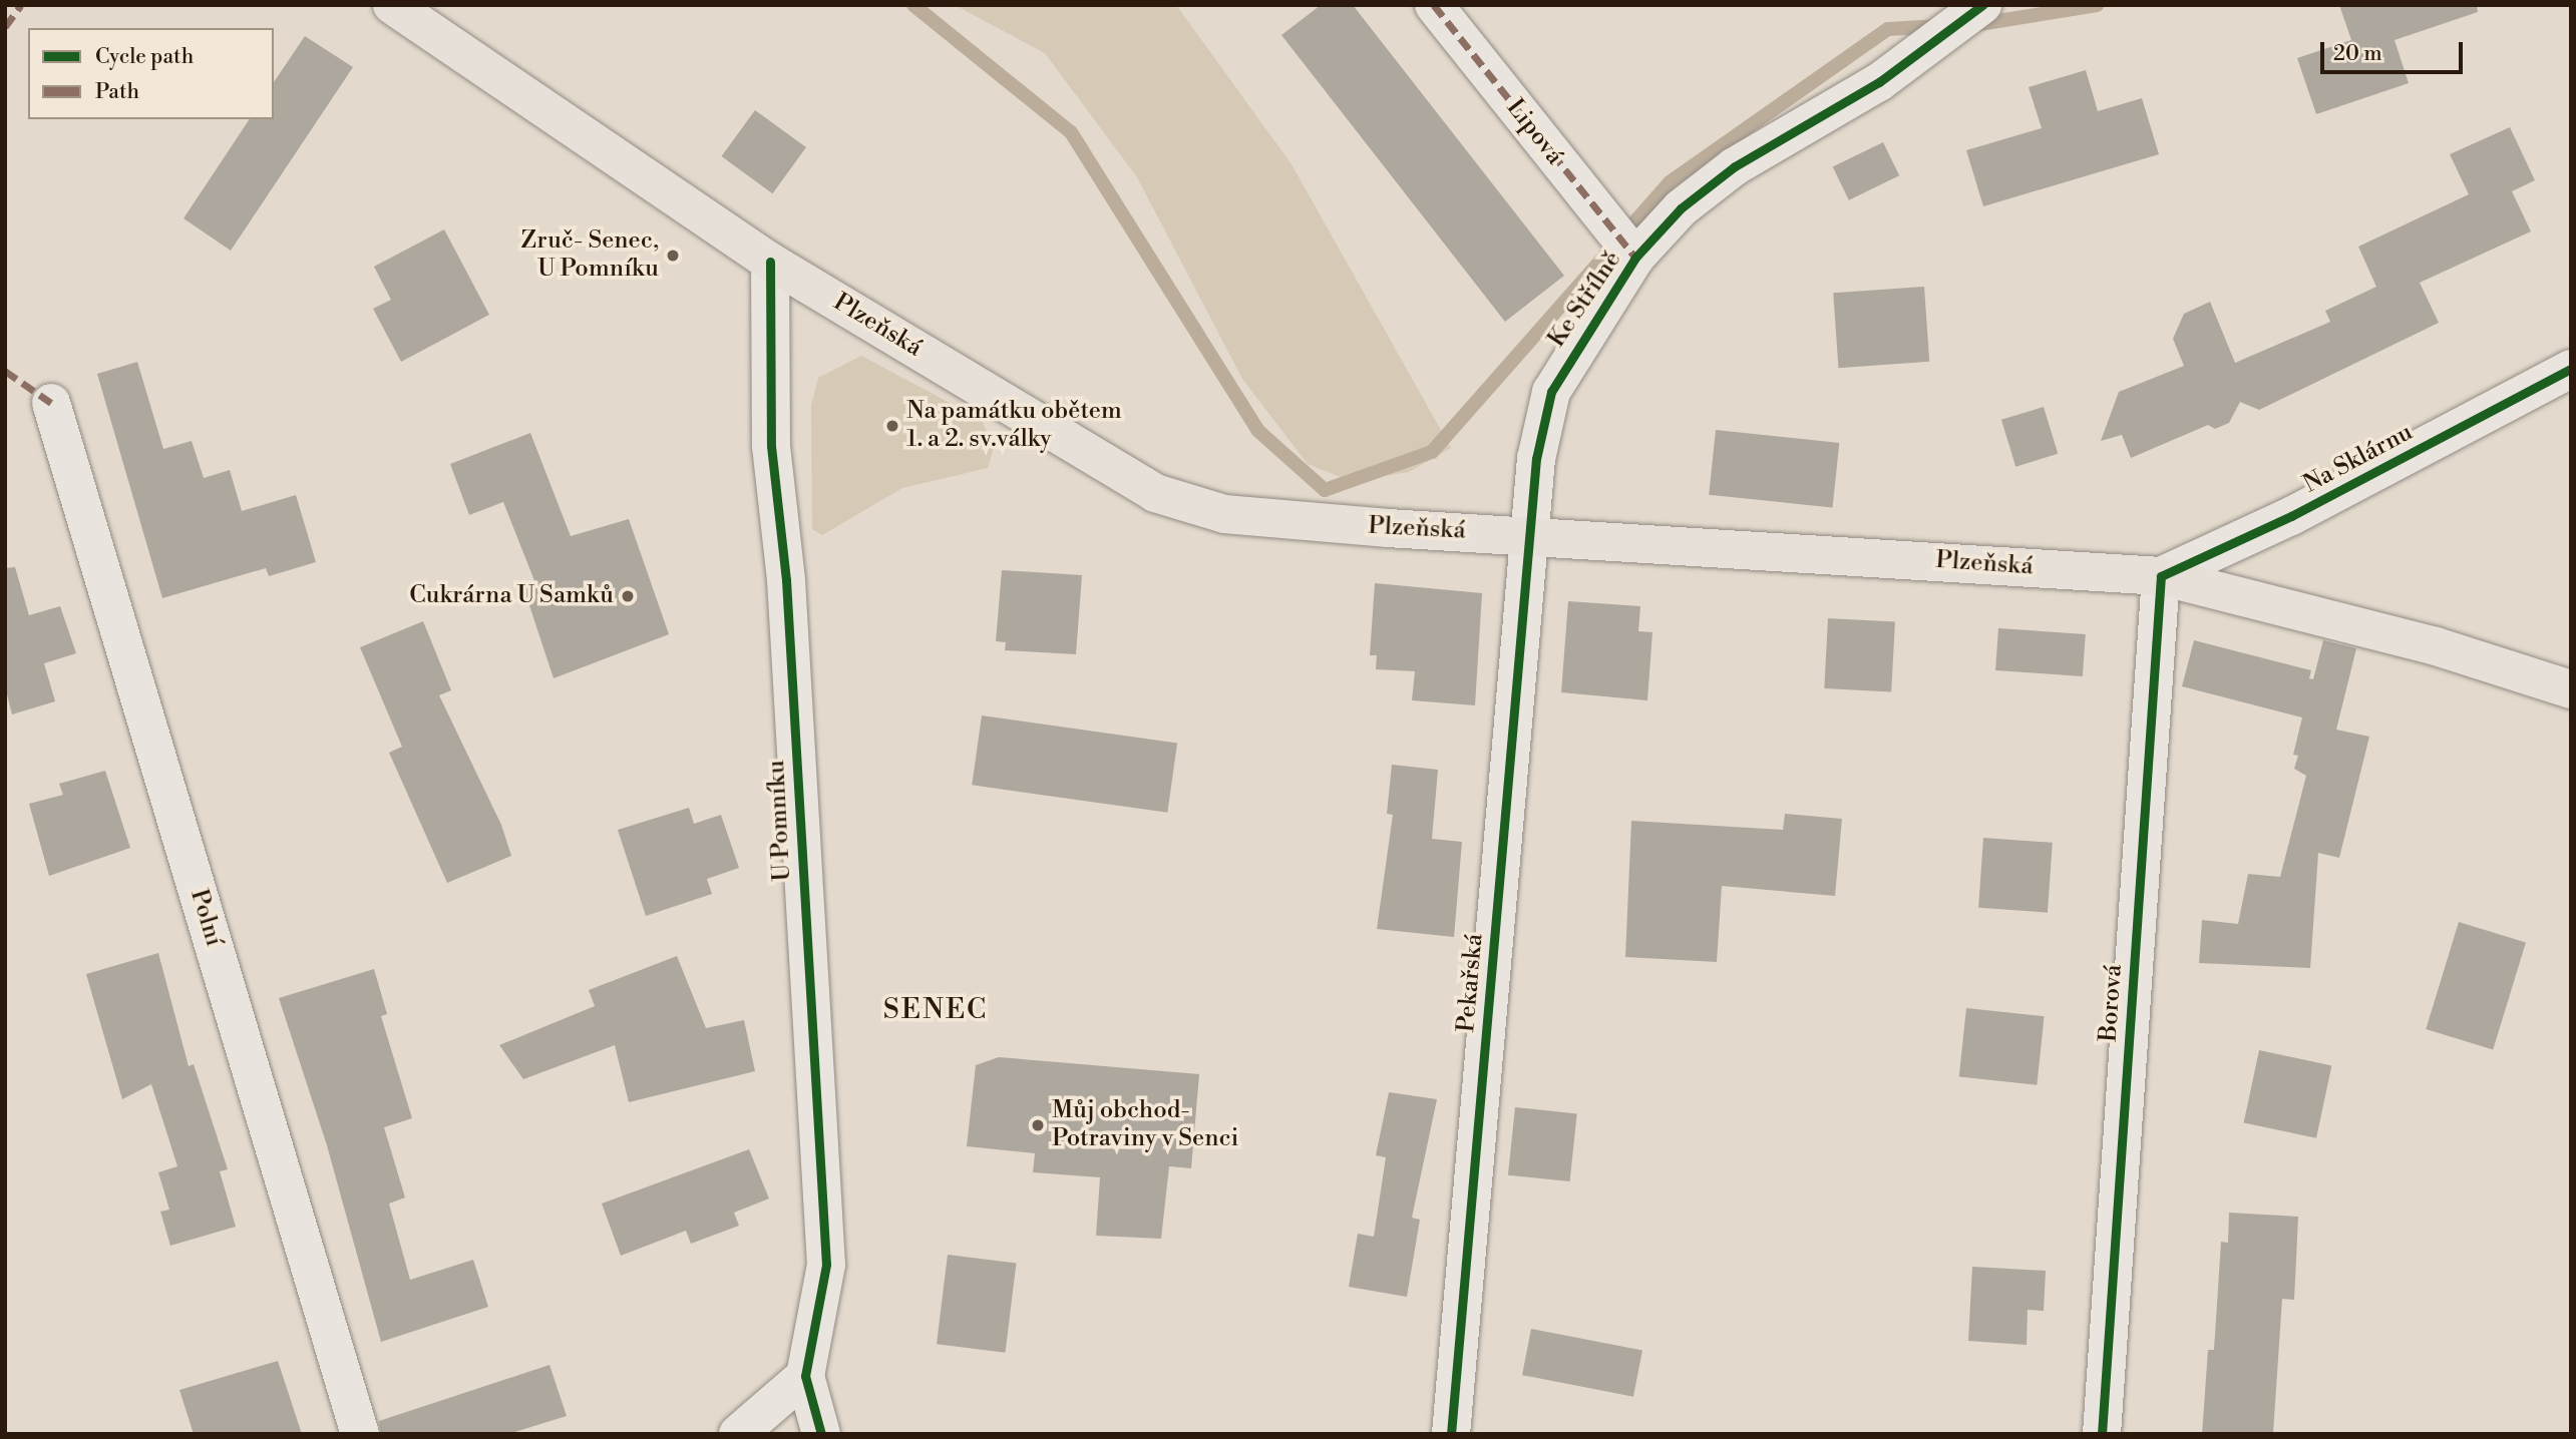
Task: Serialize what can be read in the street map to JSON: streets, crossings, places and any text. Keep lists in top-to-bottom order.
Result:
{
  "streets": {
    "main road": ["Plzeňská"],
    "street": [
      "Lipová",
      "Ke Střílně",
      "Na Sklárnu",
      "U Pomníku",
      "Polní",
      "Pekařská",
      "Borová"
    ]
  },
  "crossings": [
    ["Lipová", "Ke Střílně"],
    ["Ke Střílně", "Plzeňská"],
    ["Ke Střílně", "Pekařská"],
    ["Plzeňská", "Na Sklárnu"],
    ["Plzeňská", "U Pomníku"],
    ["Plzeňská", "Pekařská"],
    ["Plzeňská", "Borová"],
    ["Na Sklárnu", "Borová"]
  ],
  "districts": ["SENEC"],
  "places": [
    "Zruč- Senec, U Pomníku",
    "Na památku obětem 1. a 2. sv.války",
    "Cukrárna U Samků",
    "Můj obchod- Potraviny v Senci"
  ],
  "legend": ["Cycle path", "Path"],
  "scale_bar": "20 m"
}
